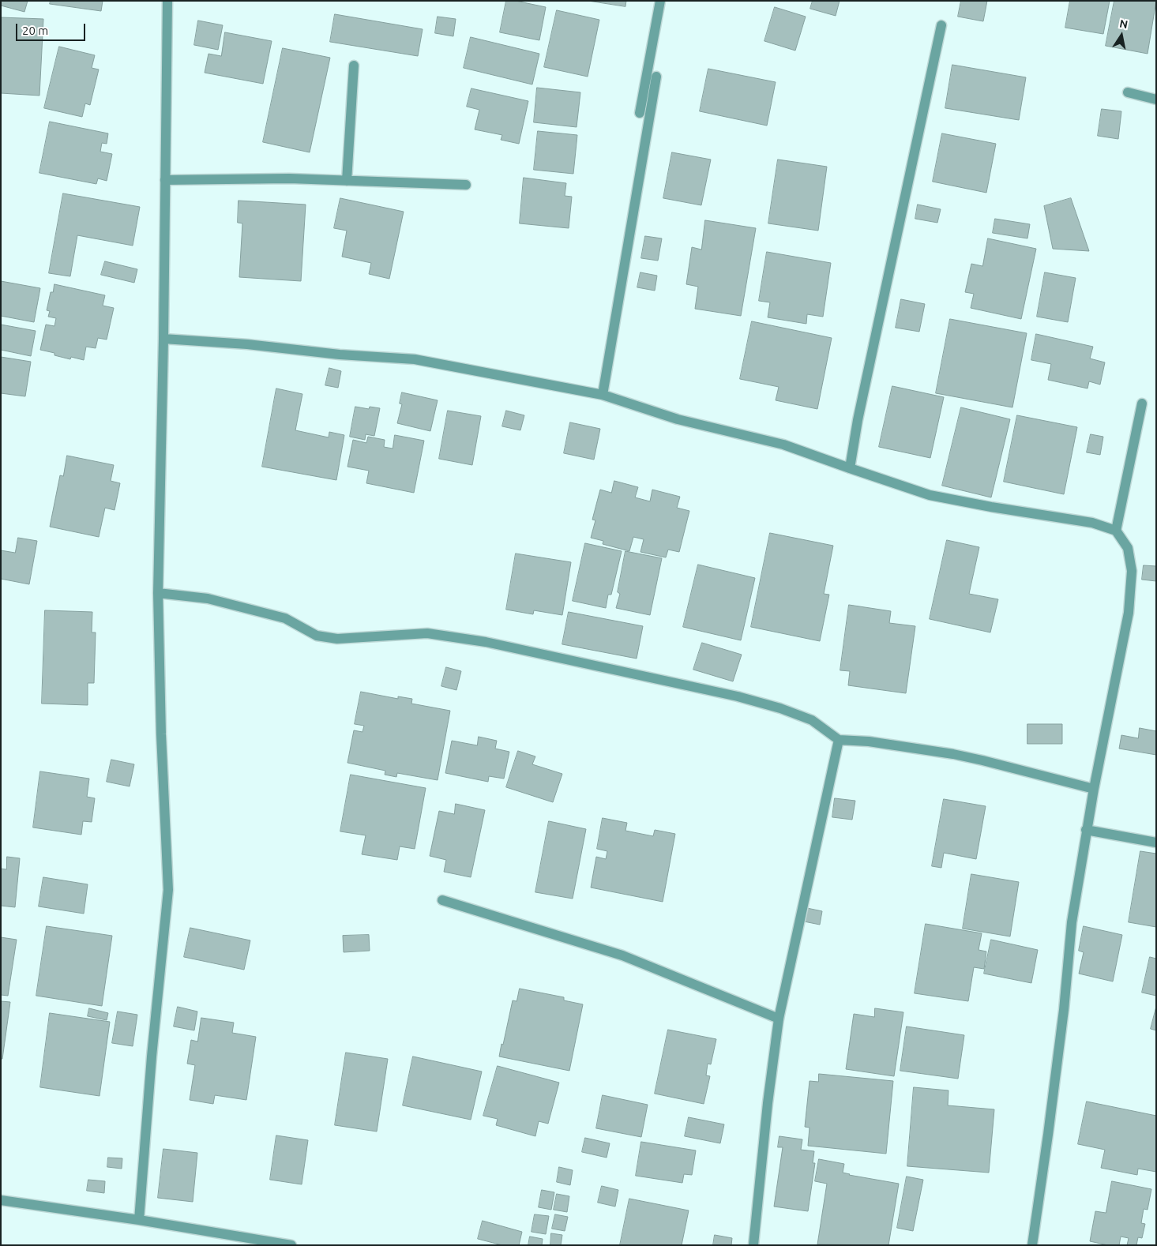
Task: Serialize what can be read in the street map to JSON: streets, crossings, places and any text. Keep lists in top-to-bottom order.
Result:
{
  "scale_bar": "20 m",
  "north": "top"
}
